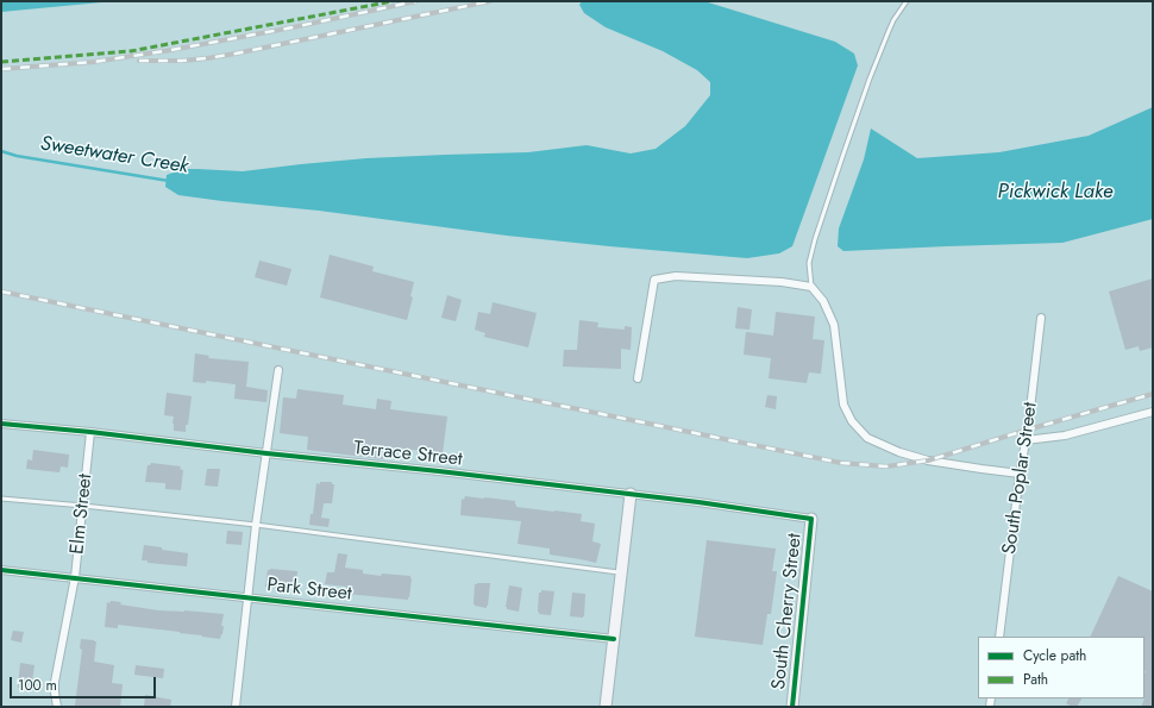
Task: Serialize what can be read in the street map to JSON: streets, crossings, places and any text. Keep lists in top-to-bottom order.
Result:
{
  "streets": {
    "street": [
      "Terrace Street",
      "South Poplar Street",
      "Elm Street",
      "Park Street",
      "South Cherry Street"
    ]
  },
  "crossings": [
    ["Terrace Street", "Elm Street"],
    ["Terrace Street", "South Cherry Street"],
    ["Elm Street", "Park Street"]
  ],
  "water": ["Sweetwater Creek", "Pickwick Lake"],
  "legend": ["Cycle path", "Path"],
  "scale_bar": "100 m"
}
